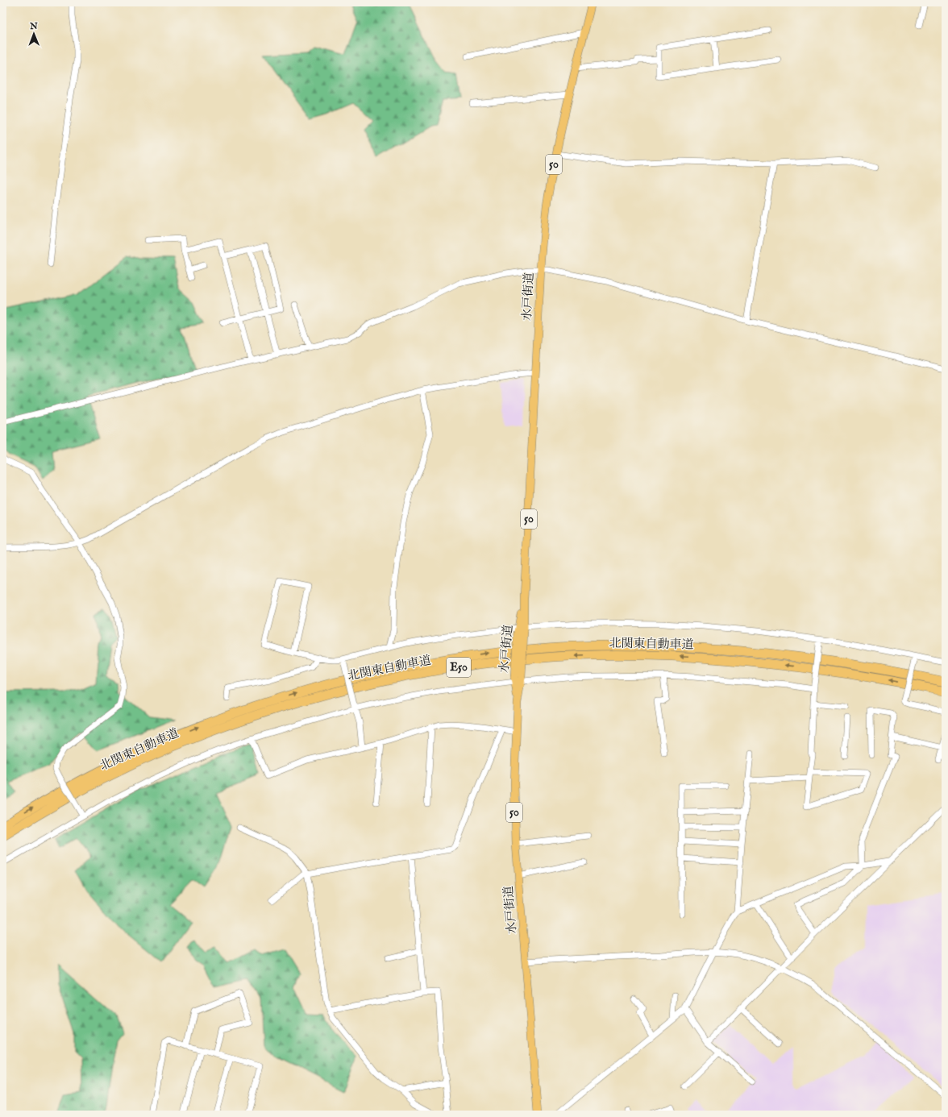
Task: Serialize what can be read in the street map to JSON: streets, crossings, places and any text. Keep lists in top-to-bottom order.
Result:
{
  "streets": {
    "highway": ["北関東自動車道", "E50"],
    "main road": ["50", "水戸街道"]
  },
  "north": "top"
}
